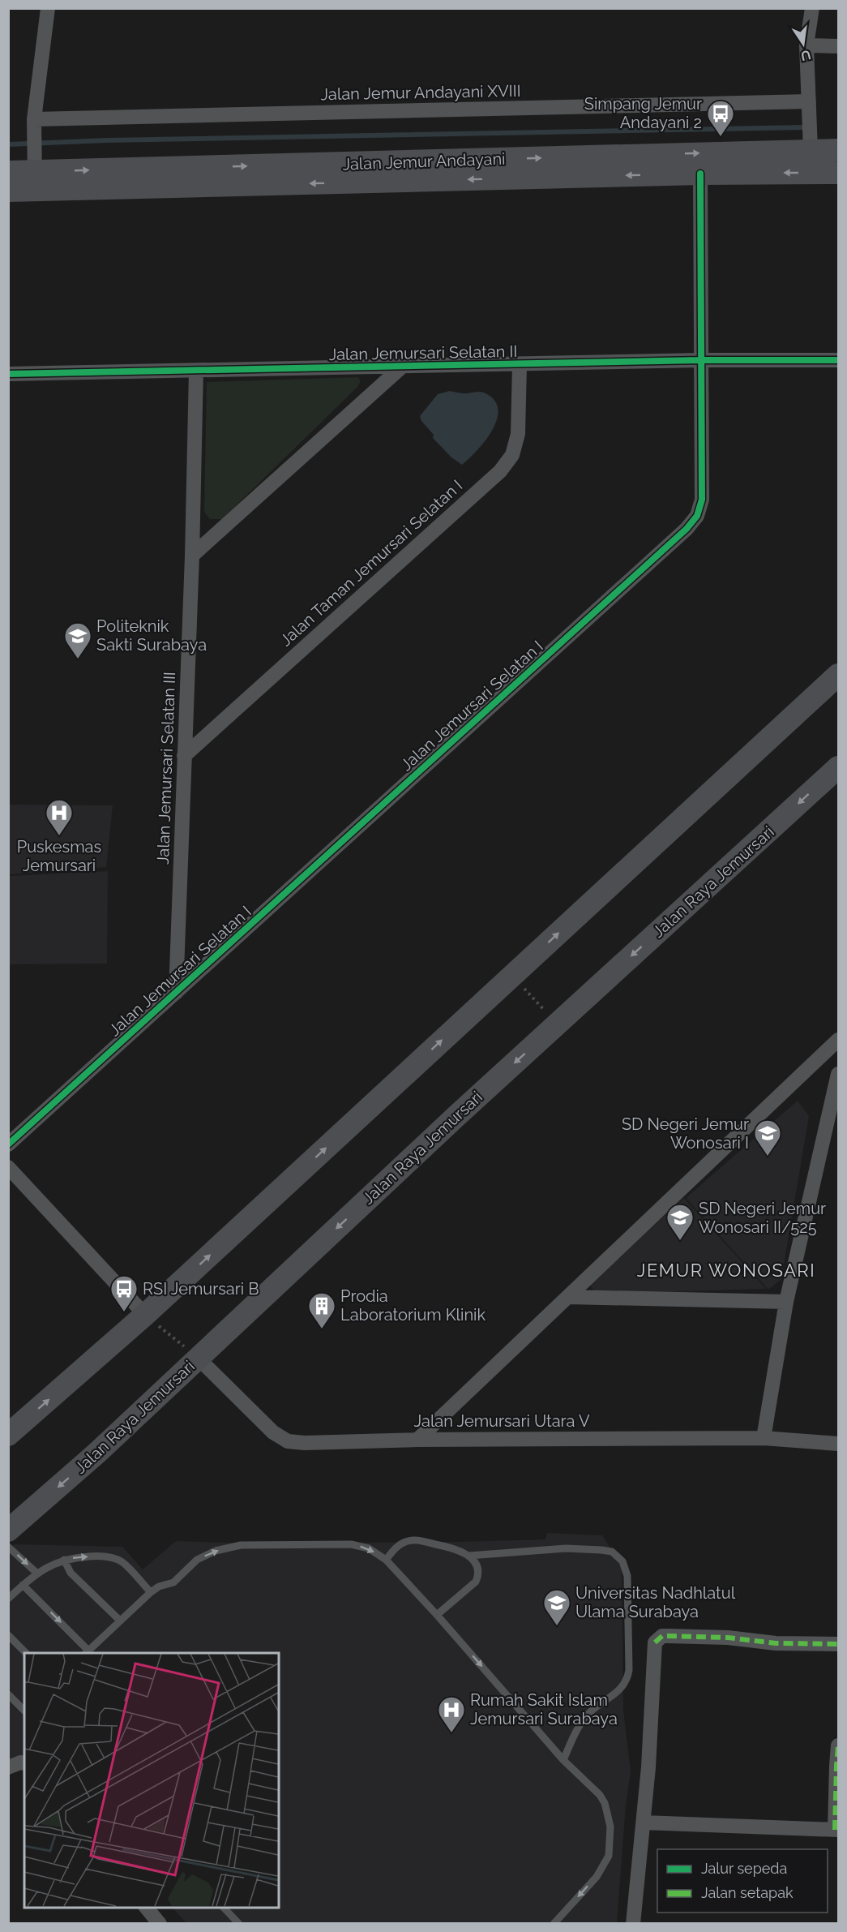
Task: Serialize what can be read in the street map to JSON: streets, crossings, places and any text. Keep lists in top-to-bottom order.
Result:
{
  "streets": {
    "main road": ["Jalan Jemur Andayani", "Jalan Raya Jemursari"],
    "street": [
      "Jalan Jemur Andayani XVIII",
      "Jalan Jemursari Selatan II",
      "Jalan Taman Jemursari Selatan I",
      "Jalan Jemursari Selatan I",
      "Jalan Jemursari Selatan III",
      "Jalan Jemursari Utara V"
    ]
  },
  "crossings": [
    ["Jalan Jemur Andayani", "Jalan Jemursari Selatan I"],
    ["Jalan Jemursari Selatan II", "Jalan Taman Jemursari Selatan I"],
    ["Jalan Jemursari Selatan II", "Jalan Jemursari Selatan I"],
    ["Jalan Jemursari Selatan II", "Jalan Jemursari Selatan III"],
    ["Jalan Taman Jemursari Selatan I", "Jalan Jemursari Selatan III"],
    ["Jalan Jemursari Selatan I", "Jalan Jemursari Selatan III"],
    ["Jalan Raya Jemursari", "Jalan Jemursari Utara V"]
  ],
  "districts": ["JEMUR WONOSARI"],
  "places": {
    "bus stop": ["Simpang Jemur Andayani 2", "RSI Jemursari B"],
    "school or university": [
      "Politeknik Sakti Surabaya",
      "SD Negeri Jemur Wonosari I",
      "SD Negeri Jemur Wonosari II/525",
      "Universitas Nadhlatul Ulama Surabaya"
    ],
    "hospital": ["Puskesmas Jemursari", "Rumah Sakit Islam Jemursari Surabaya"],
    "building": ["Prodia Laboratorium Klinik"]
  },
  "legend": ["Jalur sepeda", "Jalan setapak"],
  "north": "bottom"
}
